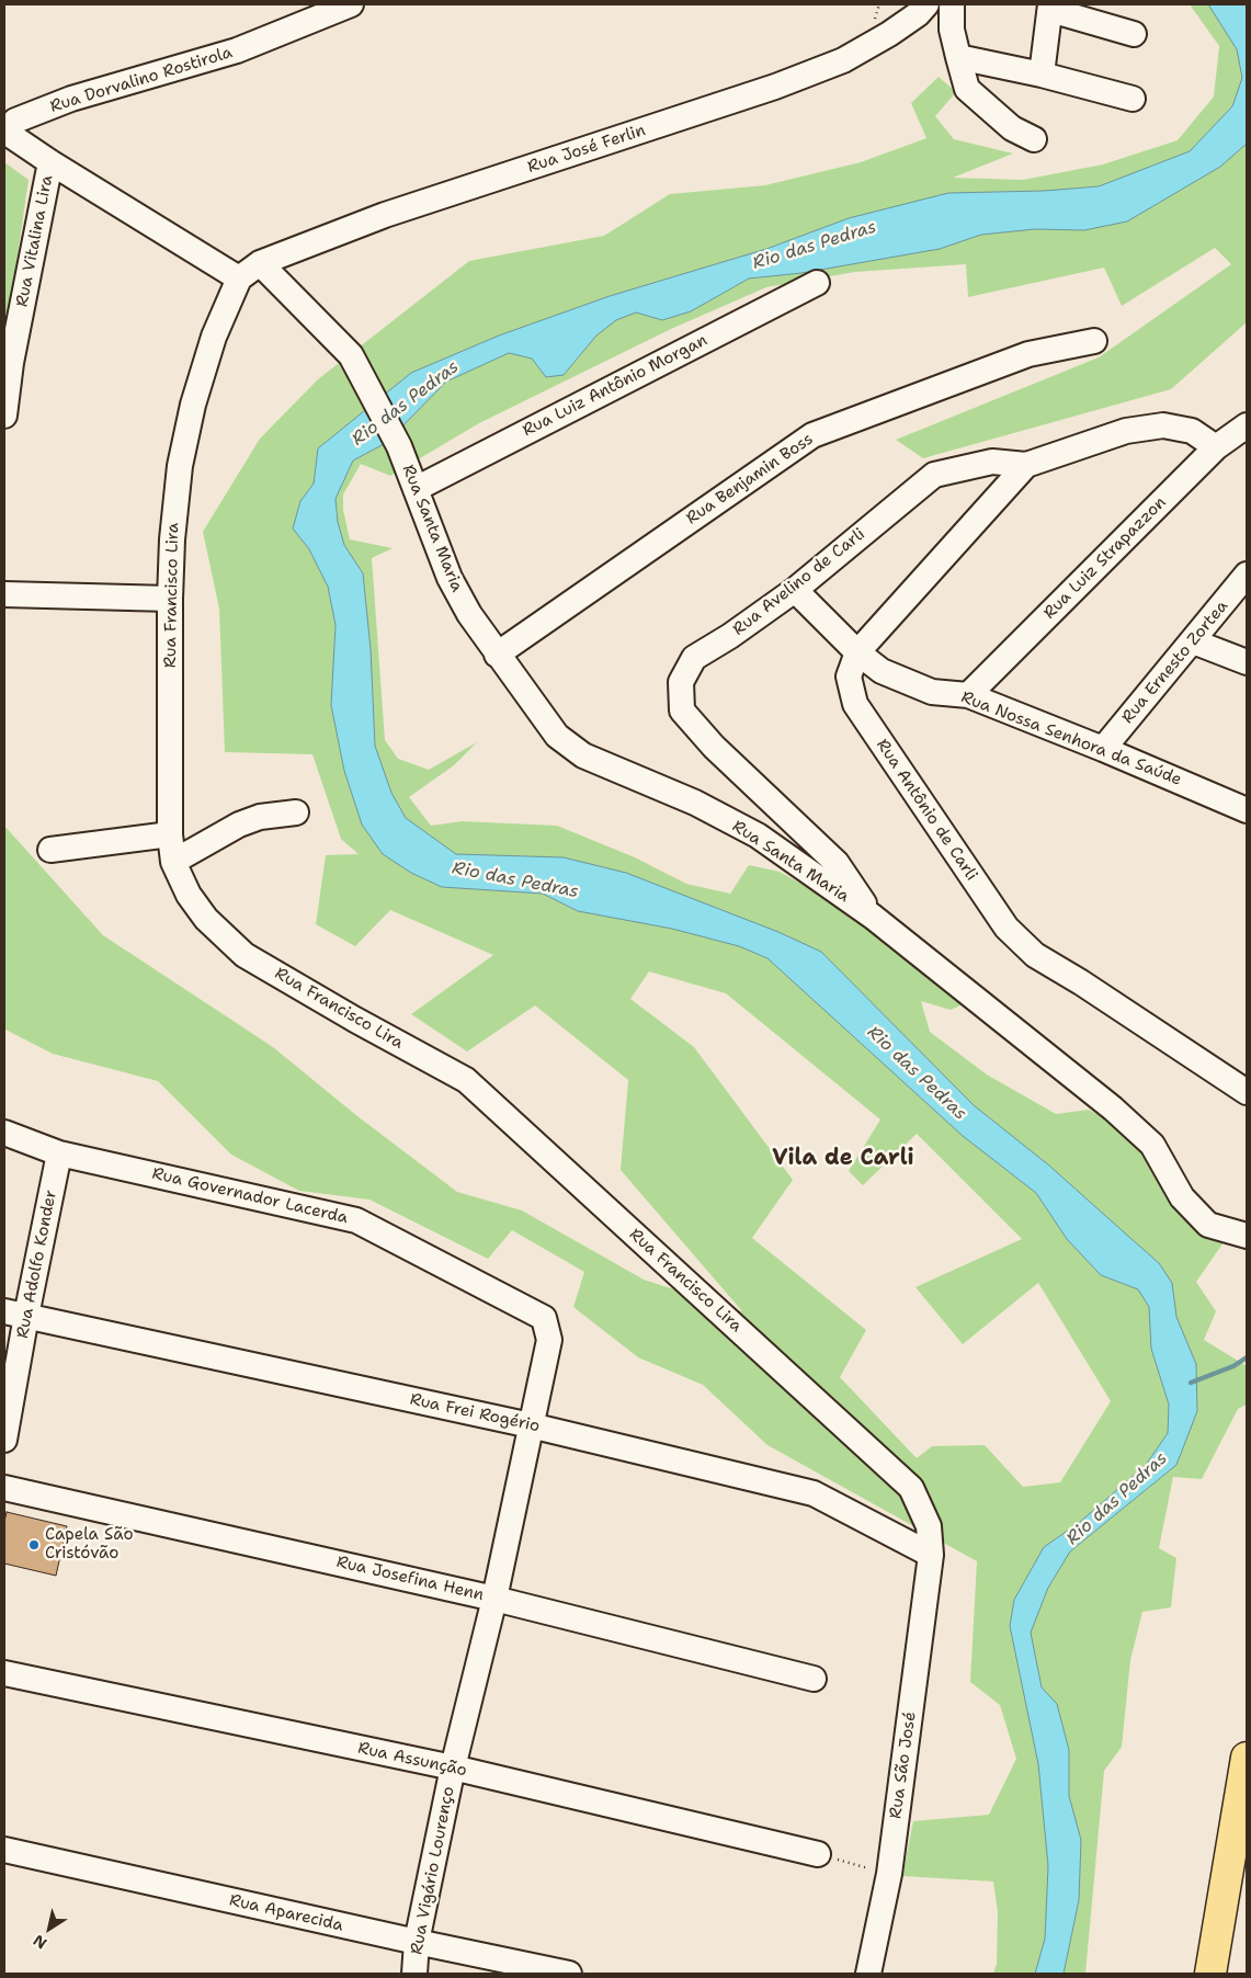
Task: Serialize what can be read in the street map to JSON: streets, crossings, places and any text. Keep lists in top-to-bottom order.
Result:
{
  "streets": {
    "street": [
      "Rua Dorvalino Rostirola",
      "Rua José Ferlin",
      "Rua Vitalina Lira",
      "Rua Luiz Antônio Morgan",
      "Rua Benjamin Boss",
      "Rua Santa Maria",
      "Rua Luiz Strapazzon",
      "Rua Avelino de Carli",
      "Rua Francisco Lira",
      "Rua Ernesto Zortea",
      "Rua Nossa Senhora da Saúde",
      "Rua Antônio de Carli",
      "Rua Governador Lacerda",
      "Rua Adolfo Konder",
      "Rua Frei Rogério",
      "Rua Josefina Henn",
      "Rua Assunção",
      "Rua São José",
      "Rua Vigário Lourenço",
      "Rua Aparecida"
    ]
  },
  "crossings": [
    ["Rua Dorvalino Rostirola", "Rua José Ferlin"],
    ["Rua Dorvalino Rostirola", "Rua Vitalina Lira"],
    ["Rua Dorvalino Rostirola", "Rua Francisco Lira"],
    ["Rua José Ferlin", "Rua Santa Maria"],
    ["Rua José Ferlin", "Rua Francisco Lira"],
    ["Rua Luiz Antônio Morgan", "Rua Santa Maria"],
    ["Rua Benjamin Boss", "Rua Santa Maria"],
    ["Rua Santa Maria", "Rua Avelino de Carli"],
    ["Rua Luiz Strapazzon", "Rua Avelino de Carli"],
    ["Rua Luiz Strapazzon", "Rua Nossa Senhora da Saúde"],
    ["Rua Avelino de Carli", "Rua Nossa Senhora da Saúde"],
    ["Rua Avelino de Carli", "Rua Antônio de Carli"],
    ["Rua Francisco Lira", "Rua Frei Rogério"],
    ["Rua Francisco Lira", "Rua São José"],
    ["Rua Ernesto Zortea", "Rua Nossa Senhora da Saúde"],
    ["Rua Nossa Senhora da Saúde", "Rua Antônio de Carli"],
    ["Rua Governador Lacerda", "Rua Adolfo Konder"],
    ["Rua Governador Lacerda", "Rua Vigário Lourenço"],
    ["Rua Adolfo Konder", "Rua Frei Rogério"],
    ["Rua Frei Rogério", "Rua São José"],
    ["Rua Frei Rogério", "Rua Vigário Lourenço"],
    ["Rua Josefina Henn", "Rua Vigário Lourenço"],
    ["Rua Assunção", "Rua Vigário Lourenço"],
    ["Rua Vigário Lourenço", "Rua Aparecida"]
  ],
  "districts": ["Vila de Carli"],
  "water": ["Rio das Pedras"],
  "places": ["Capela São Cristóvão"],
  "north": "bottom left"
}
